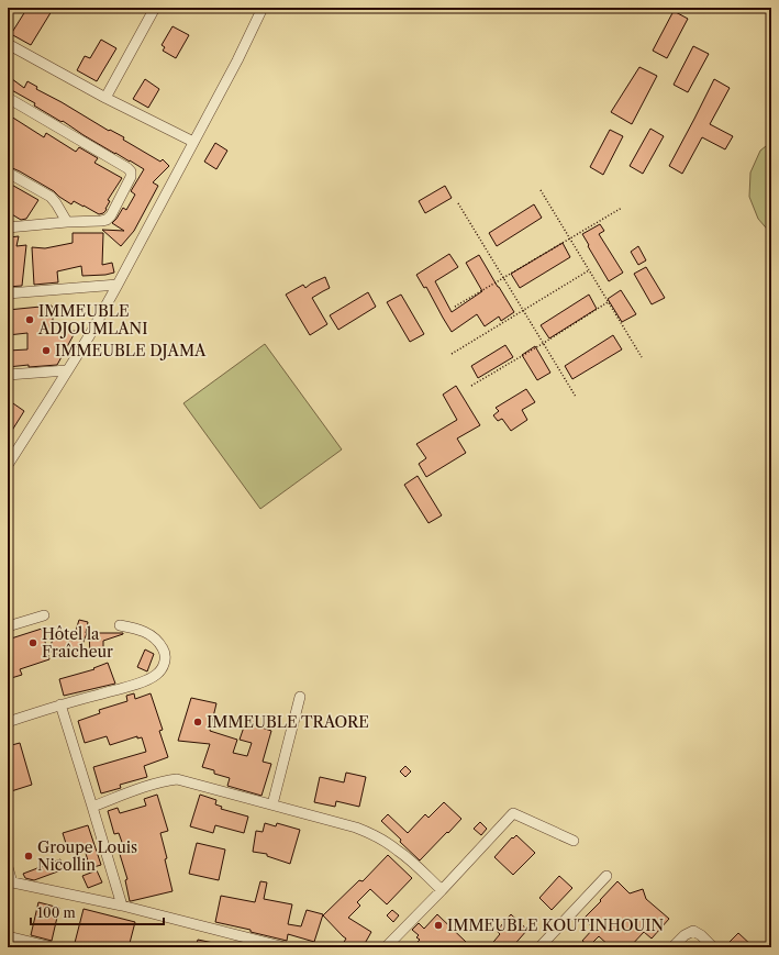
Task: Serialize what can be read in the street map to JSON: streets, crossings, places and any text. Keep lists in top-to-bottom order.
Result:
{
  "places": [
    "IMMEUBLE ADJOUMLANI",
    "IMMEUBLE DJAMA",
    "Hôtel la Fraîcheur",
    "IMMEUBLE TRAORE",
    "Groupe Louis Nicollin",
    "IMMEUBLE KOUTINHOUIN"
  ],
  "scale_bar": "100 m"
}
